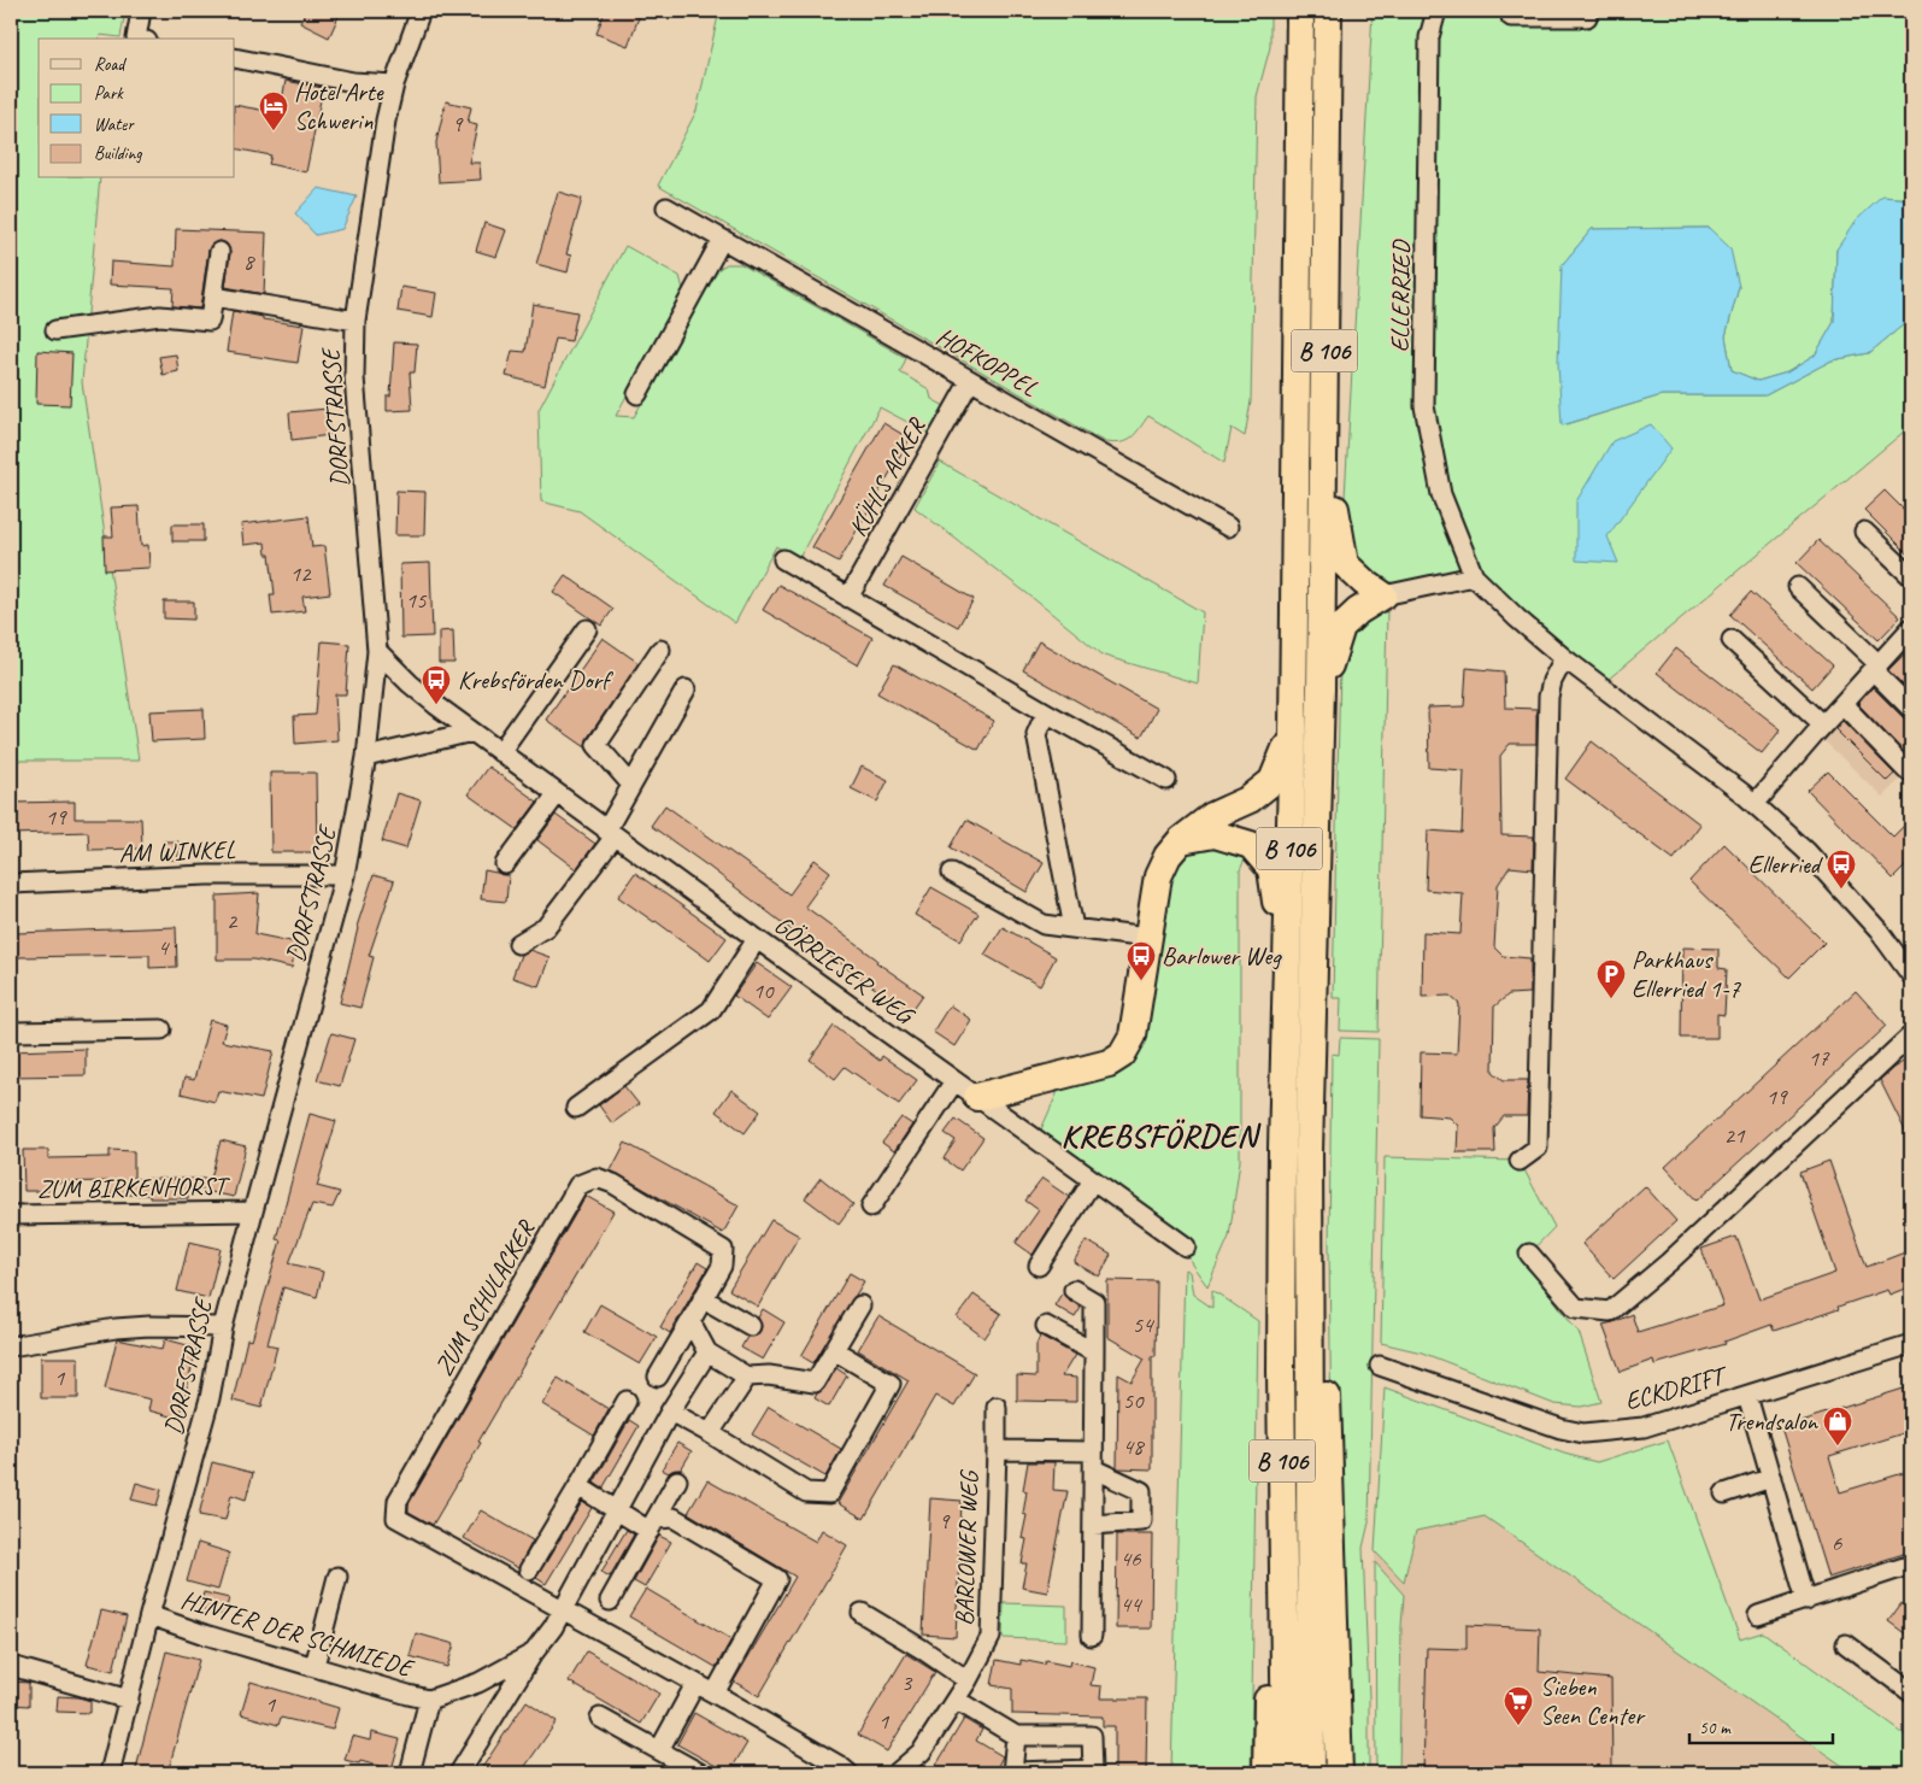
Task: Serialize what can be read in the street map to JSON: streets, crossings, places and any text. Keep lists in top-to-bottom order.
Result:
{
  "streets": {
    "highway": ["B 106"],
    "street": [
      "ELLERRIED",
      "HOFKOPPEL",
      "DORFSTRASSE",
      "KÜHLS ACKER",
      "AM WINKEL",
      "GÖRRIESER WEG",
      "ZUM BIRKENHORST",
      "ZUM SCHULACKER",
      "ECKDRIFT",
      "BARLOWER WEG",
      "HINTER DER SCHMIEDE"
    ]
  },
  "crossings": [
    ["HOFKOPPEL", "KÜHLS ACKER"],
    ["DORFSTRASSE", "AM WINKEL"],
    ["DORFSTRASSE", "GÖRRIESER WEG"],
    ["DORFSTRASSE", "ZUM BIRKENHORST"],
    ["DORFSTRASSE", "HINTER DER SCHMIEDE"],
    ["ZUM SCHULACKER", "HINTER DER SCHMIEDE"]
  ],
  "districts": ["KREBSFÖRDEN"],
  "places": {
    "hotel": ["Hotel Arte Schwerin"],
    "bus stop": ["Krebsförden Dorf", "Ellerried", "Barlower Weg"],
    "parking": ["Parkhaus Ellerried 1-7"],
    "shop": ["Trendsalon"],
    "supermarket": ["Sieben Seen Center"]
  },
  "house_numbers": [
    "9",
    "8",
    "12",
    "15",
    "19",
    "2",
    "4",
    "10",
    "17",
    "19",
    "21",
    "54",
    "1",
    "50",
    "48",
    "9",
    "6",
    "46",
    "44",
    "3",
    "1",
    "1"
  ],
  "legend": [
    "Road",
    "Park",
    "Water",
    "Building"
  ],
  "scale_bar": "50 m"
}
